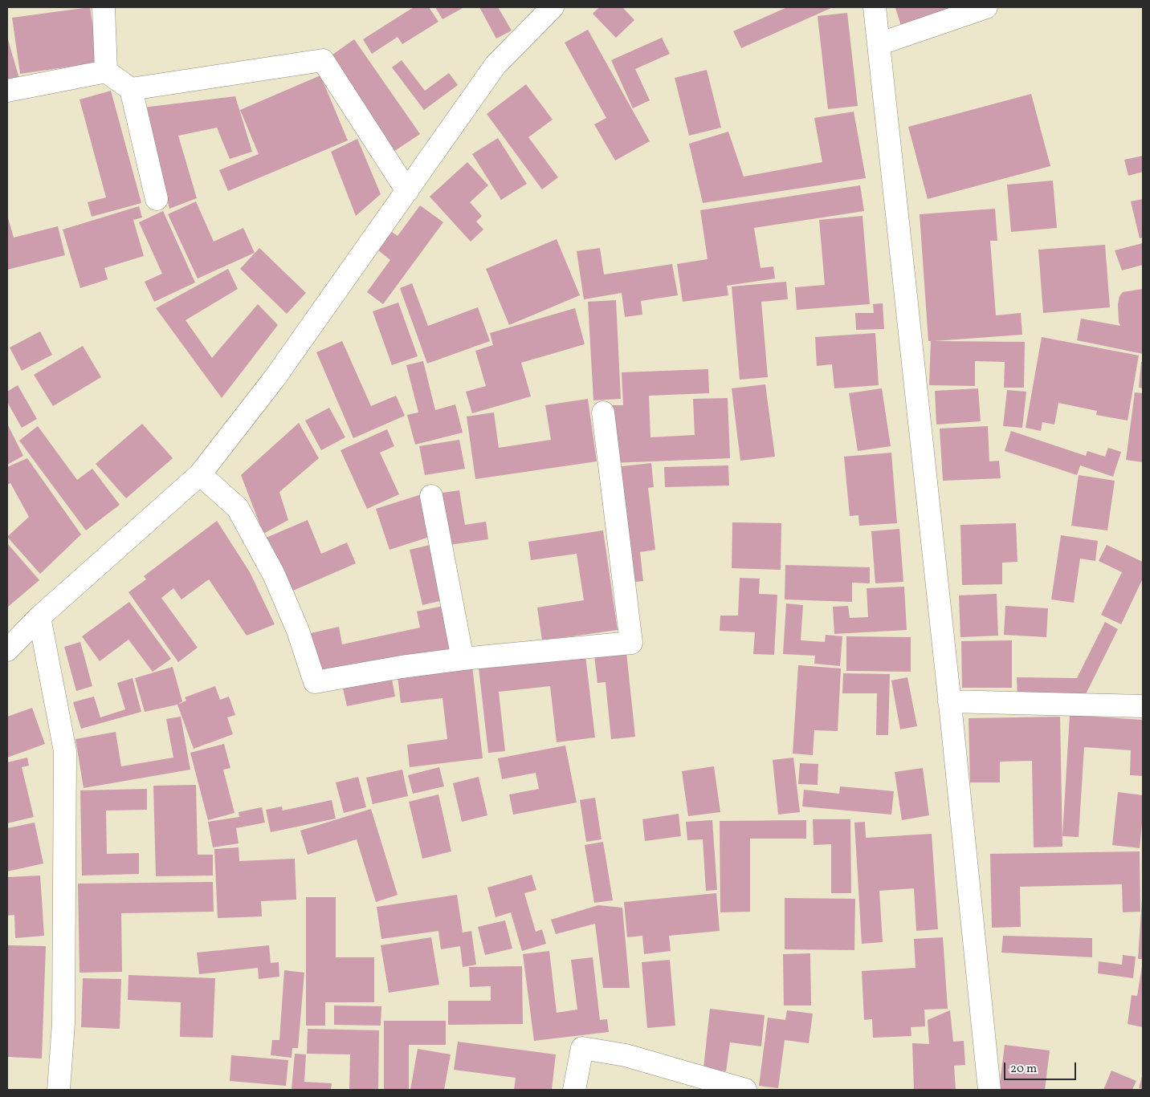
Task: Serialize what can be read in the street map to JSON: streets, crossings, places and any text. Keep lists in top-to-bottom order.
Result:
{
  "scale_bar": "20 m"
}
